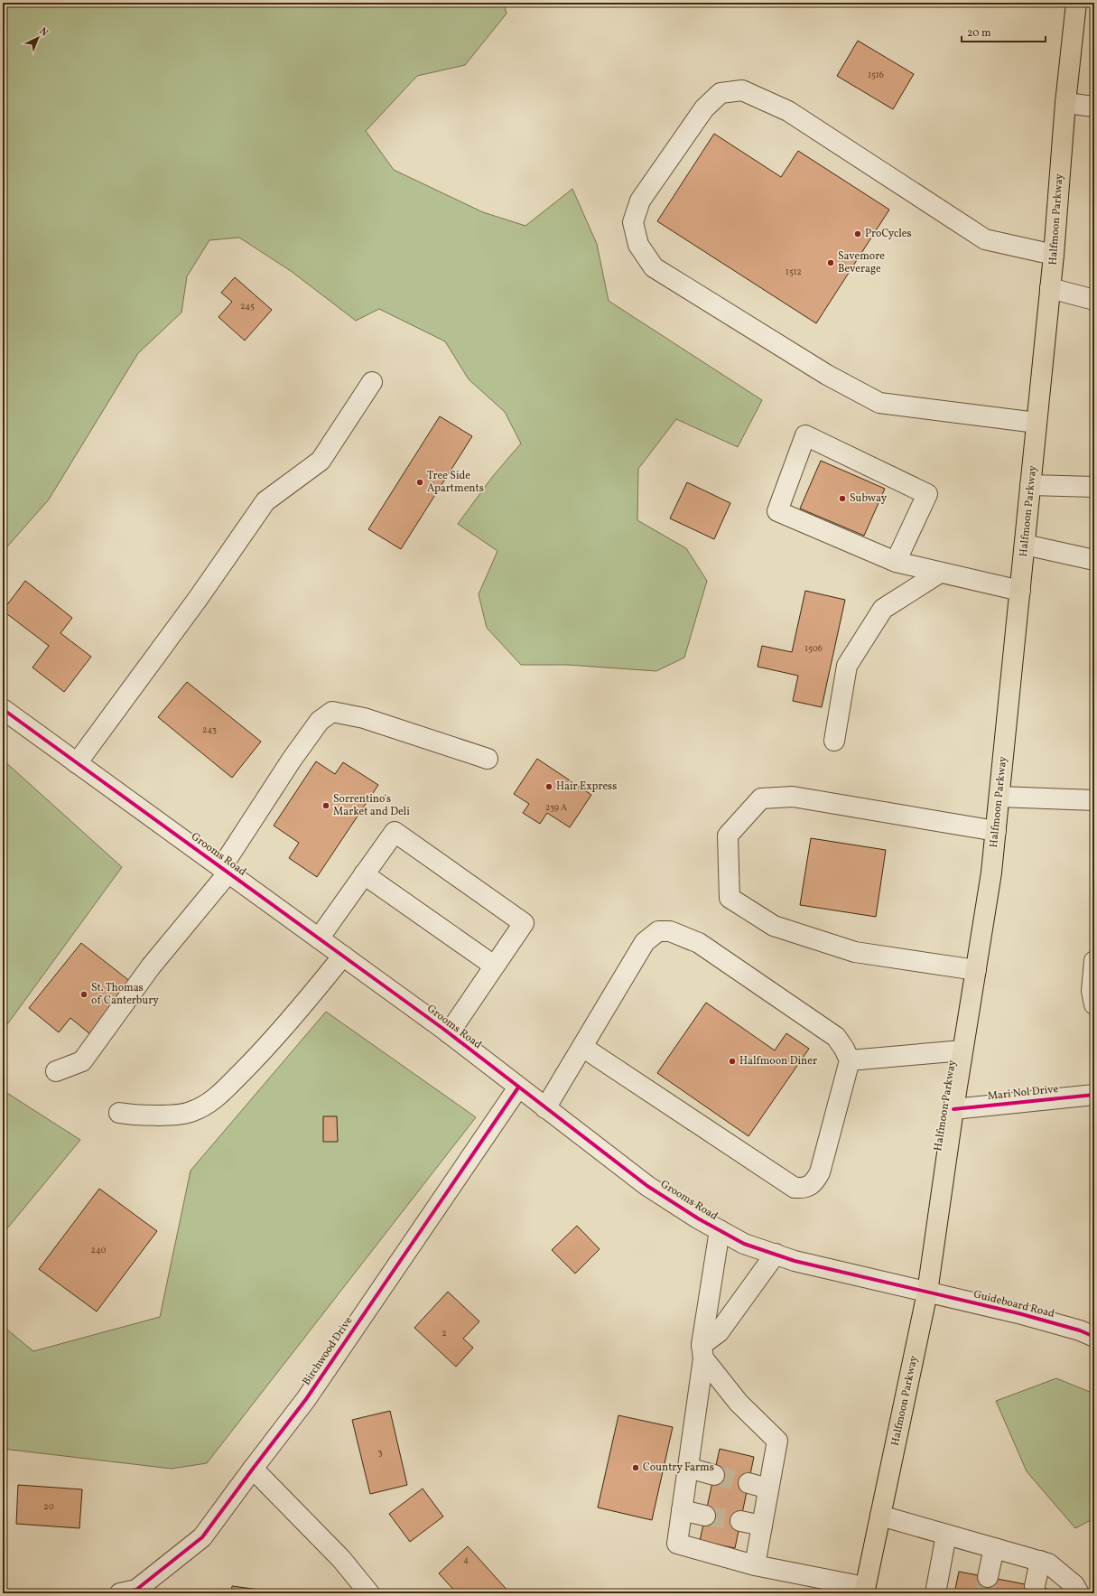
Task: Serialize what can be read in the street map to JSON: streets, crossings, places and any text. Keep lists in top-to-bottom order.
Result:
{
  "streets": {
    "main road": ["Halfmoon Parkway"],
    "street": [
      "Grooms Road",
      "Mari Nol Drive",
      "Guideboard Road",
      "Birchwood Drive"
    ]
  },
  "crossings": [
    ["Halfmoon Parkway", "Grooms Road"],
    ["Halfmoon Parkway", "Mari Nol Drive"],
    ["Halfmoon Parkway", "Guideboard Road"],
    ["Grooms Road", "Guideboard Road"],
    ["Grooms Road", "Birchwood Drive"]
  ],
  "places": [
    "ProCycles",
    "Savemore Beverage",
    "Tree Side Apartments",
    "Subway",
    "Hair Express",
    "Sorrentino's Market and Deli",
    "St. Thomas of Canterbury",
    "Halfmoon Diner",
    "Country Farms"
  ],
  "house_numbers": [
    "1516",
    "1512",
    "245",
    "1506",
    "243",
    "239 A",
    "240",
    "2",
    "3",
    "20",
    "4"
  ],
  "scale_bar": "20 m",
  "north": "top right"
}
